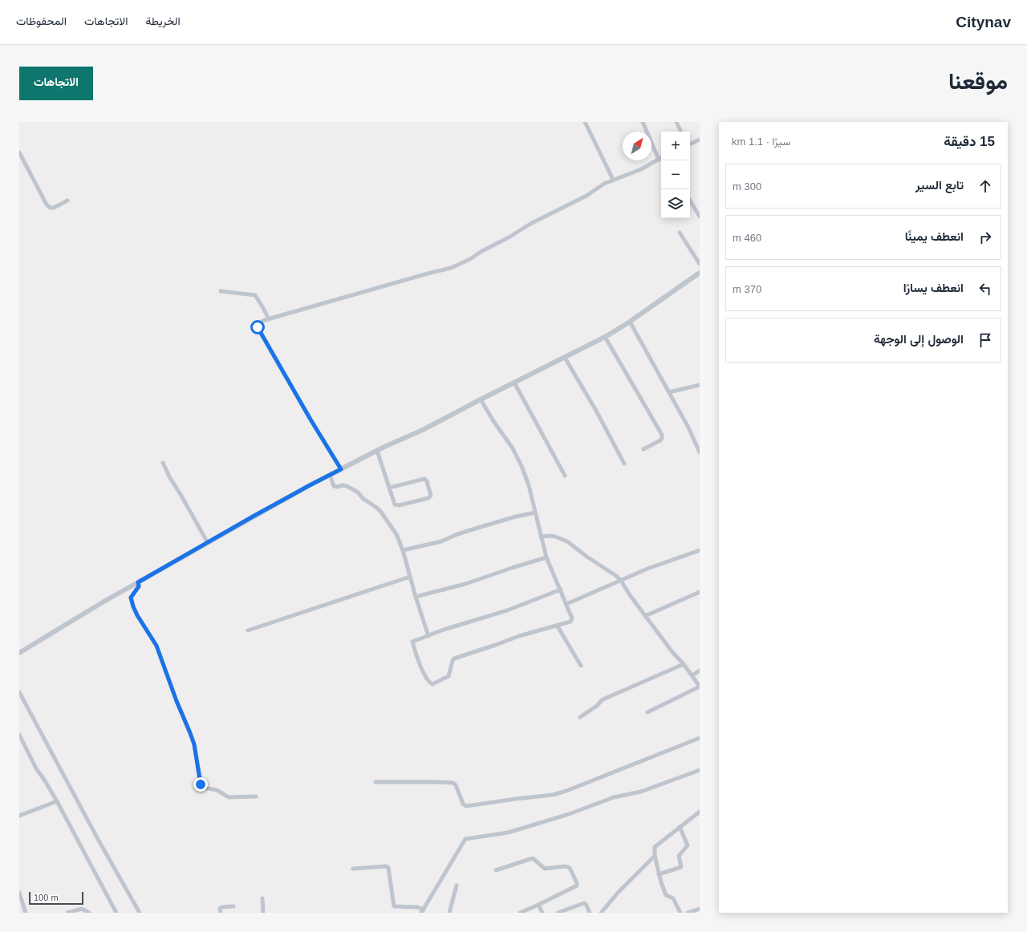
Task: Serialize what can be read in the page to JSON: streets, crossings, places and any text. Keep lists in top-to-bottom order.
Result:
{
  "scale_bar": "100 m",
  "north": "top right",
  "page": {
    "header": "Citynav",
    "nav": ["الخريطة", "الاتجاهات", "المحفوظات"],
    "title": "موقعنا",
    "buttons": "الاتجاهات",
    "heading": ["15 دقيقة", "سيرًا · 1.1 km"],
    "map_buttons": ["+", "−"],
    "list": [
      ["تابع السير", "300 m"],
      ["انعطف يمينًا", "460 m"],
      ["انعطف يسارًا", "370 m"],
      "الوصول إلى الوجهة"
    ],
    "scale": "100 m"
  }
}
